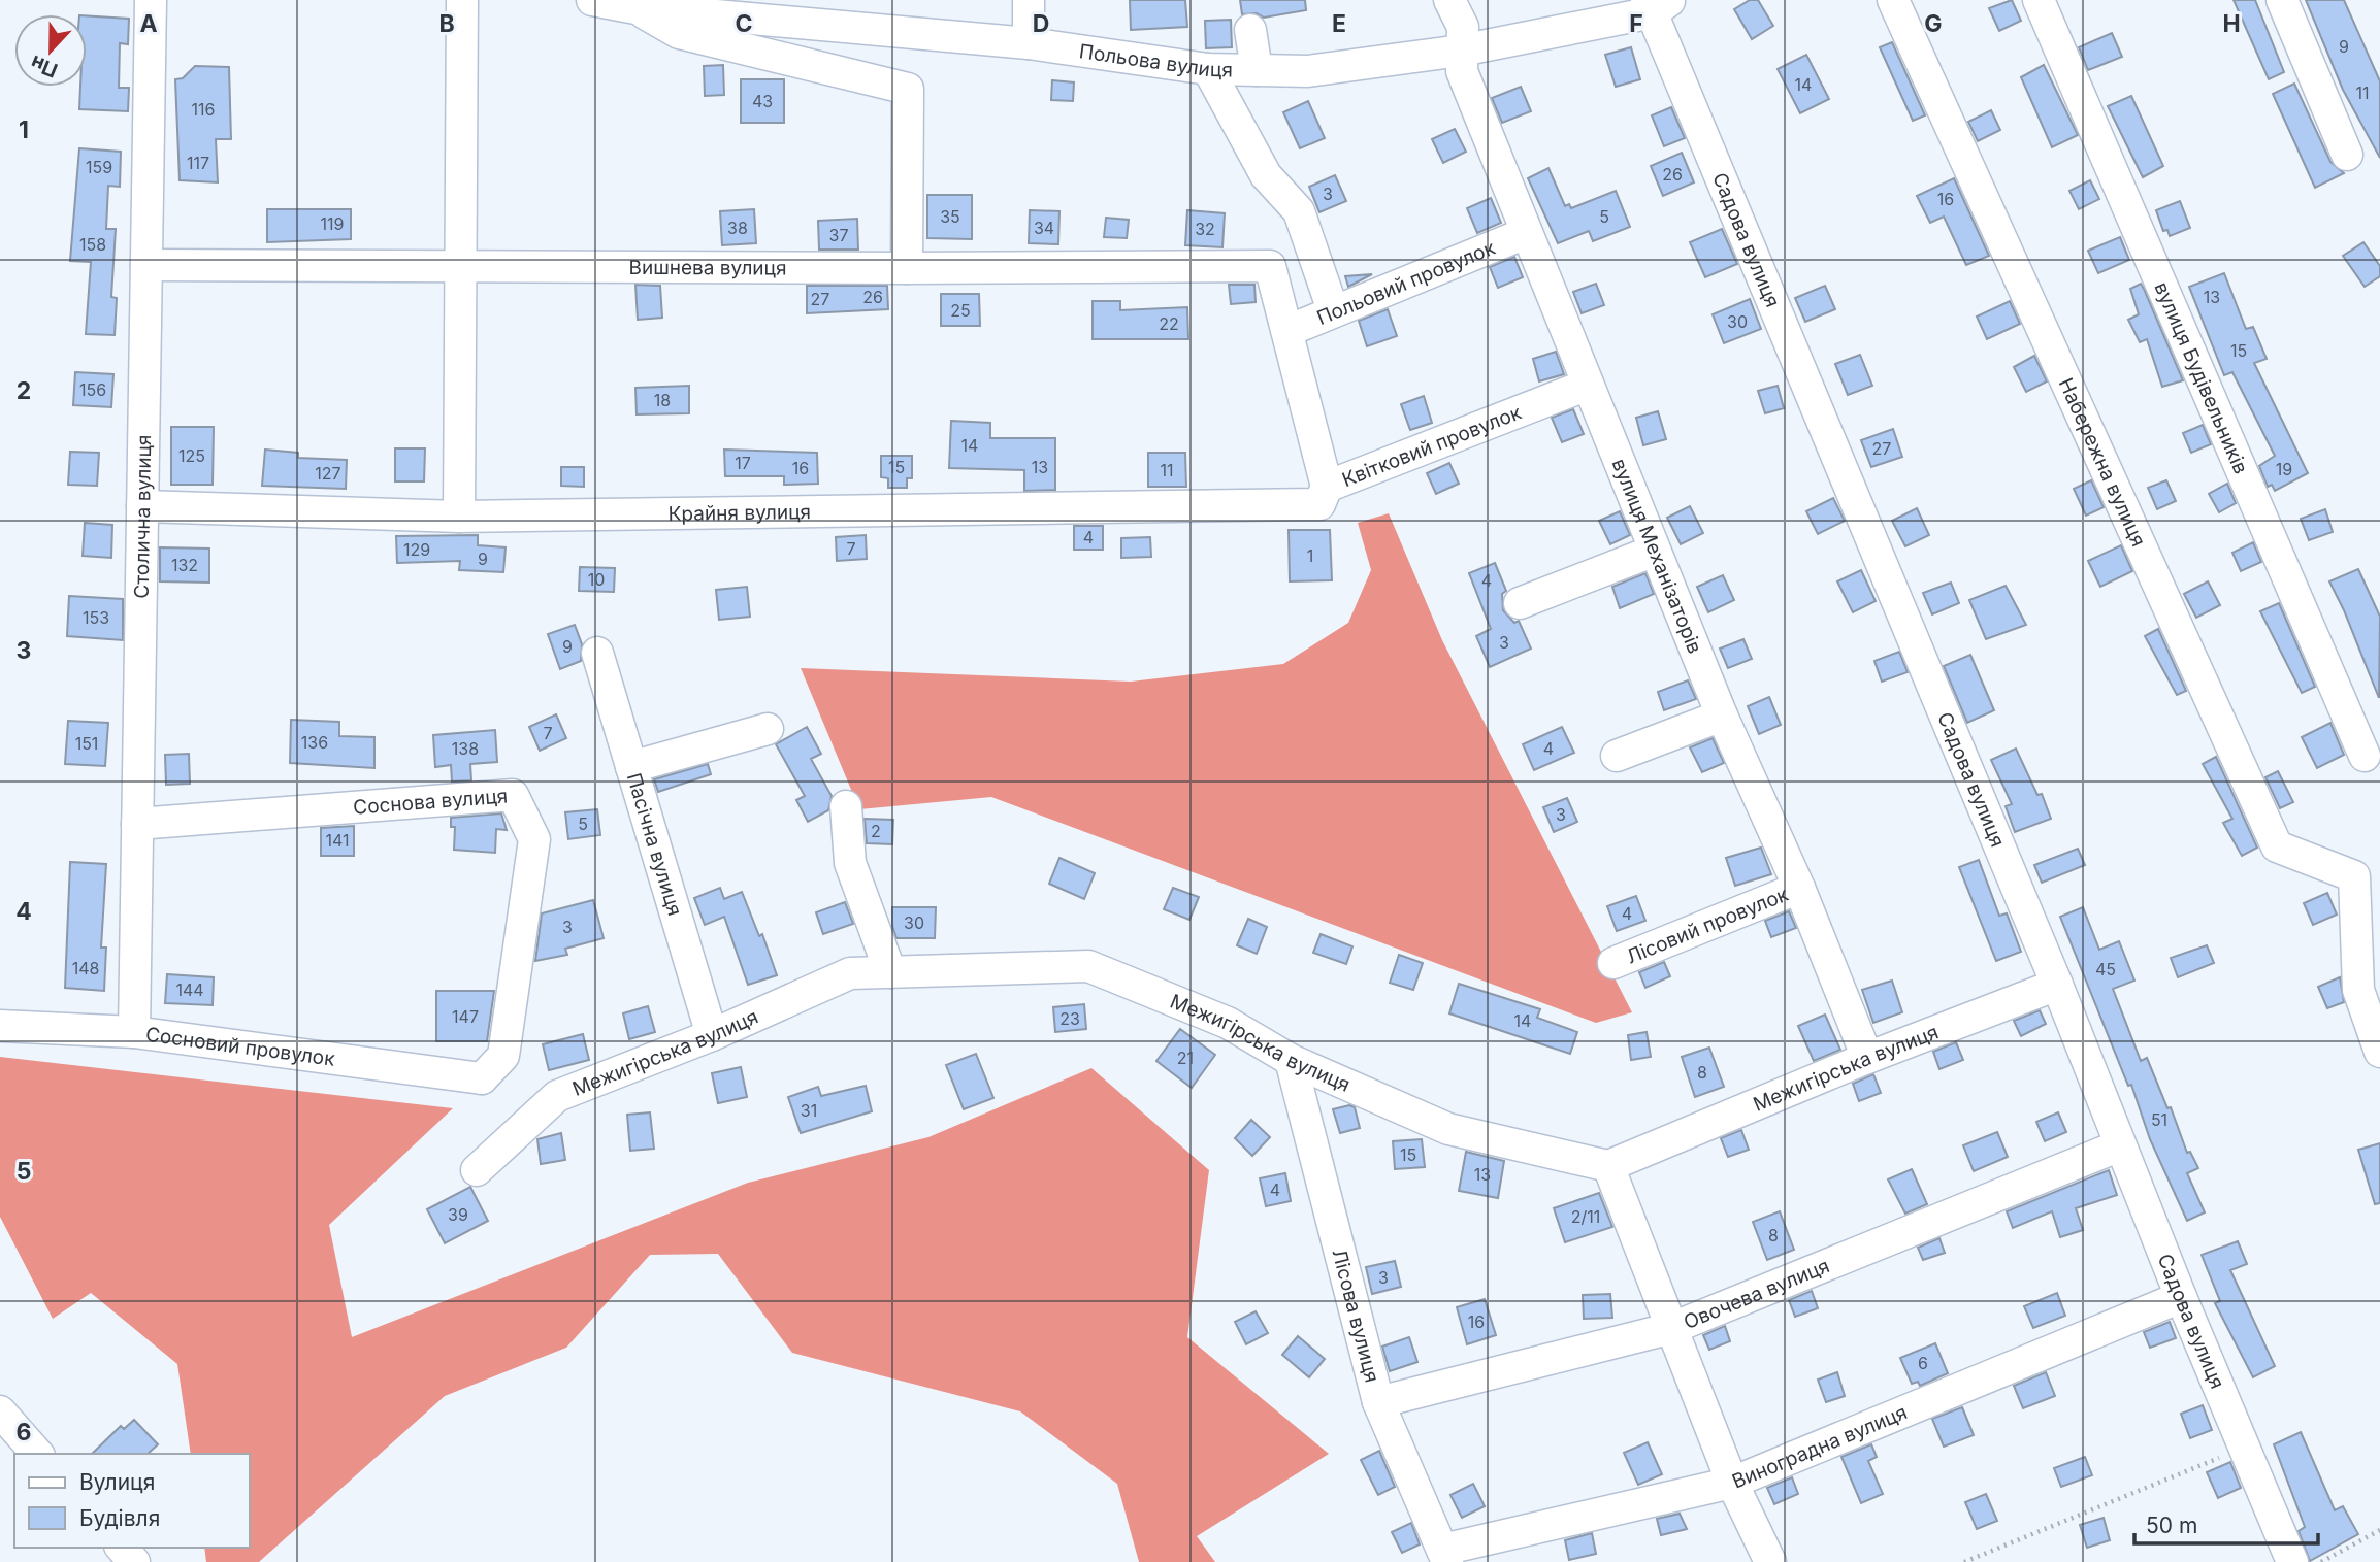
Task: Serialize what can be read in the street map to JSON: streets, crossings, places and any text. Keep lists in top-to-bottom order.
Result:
{
  "streets": {
    "street": [
      "Польова вулиця",
      "Садова вулиця",
      "Вишнева вулиця",
      "Польовий провулок",
      "вулиця Будівельників",
      "Квітковий провулок",
      "Набережна вулиця",
      "Крайня вулиця",
      "Столична вулиця",
      "вулиця Механізаторів",
      "Соснова вулиця",
      "Пасічна вулиця",
      "Лісовий провулок",
      "Межигірська вулиця",
      "Сосновий провулок",
      "Овочева вулиця",
      "Лісова вулиця",
      "Виноградна вулиця"
    ]
  },
  "crossings": [
    ["Польова вулиця", "Садова вулиця"],
    ["Польова вулиця", "Вишнева вулиця"],
    ["Польова вулиця", "вулиця Механізаторів"],
    ["Садова вулиця", "Межигірська вулиця"],
    ["Садова вулиця", "Овочева вулиця"],
    ["Садова вулиця", "Виноградна вулиця"],
    ["Вишнева вулиця", "Квітковий провулок"],
    ["Вишнева вулиця", "Столична вулиця"],
    ["Польовий провулок", "Квітковий провулок"],
    ["Польовий провулок", "вулиця Механізаторів"],
    ["Квітковий провулок", "Крайня вулиця"],
    ["Квітковий провулок", "вулиця Механізаторів"],
    ["Крайня вулиця", "Столична вулиця"],
    ["Столична вулиця", "Соснова вулиця"],
    ["Столична вулиця", "Сосновий провулок"],
    ["вулиця Механізаторів", "Лісовий провулок"],
    ["вулиця Механізаторів", "Межигірська вулиця"],
    ["Соснова вулиця", "Сосновий провулок"],
    ["Пасічна вулиця", "Межигірська вулиця"],
    ["Межигірська вулиця", "Лісова вулиця"],
    ["Овочева вулиця", "Лісова вулиця"],
    ["Лісова вулиця", "Виноградна вулиця"]
  ],
  "house_numbers": [
    "9",
    "14",
    "11",
    "43",
    "116",
    "117",
    "159",
    "26",
    "3",
    "16",
    "35",
    "5",
    "119",
    "38",
    "34",
    "32",
    "37",
    "158",
    "26",
    "13",
    "27",
    "25",
    "30",
    "22",
    "15",
    "156",
    "18",
    "14",
    "27",
    "125",
    "17",
    "15",
    "13",
    "16",
    "19",
    "11",
    "127",
    "4",
    "7",
    "129",
    "1",
    "9",
    "132",
    "10",
    "4",
    "153",
    "3",
    "9",
    "7",
    "136",
    "151",
    "138",
    "4",
    "3",
    "5",
    "2",
    "141",
    "4",
    "30",
    "3",
    "148",
    "45",
    "144",
    "147",
    "23",
    "14",
    "21",
    "8",
    "31",
    "51",
    "15",
    "13",
    "4",
    "39",
    "2/11",
    "8",
    "3",
    "16",
    "6"
  ],
  "legend": ["Вулиця", "Будівля"],
  "scale_bar": "50 m",
  "north": "bottom",
  "grid": {
    "columns": [
      "A",
      "B",
      "C",
      "D",
      "E",
      "F",
      "G",
      "H"
    ],
    "rows": [
      "1",
      "2",
      "3",
      "4",
      "5",
      "6"
    ]
  }
}
